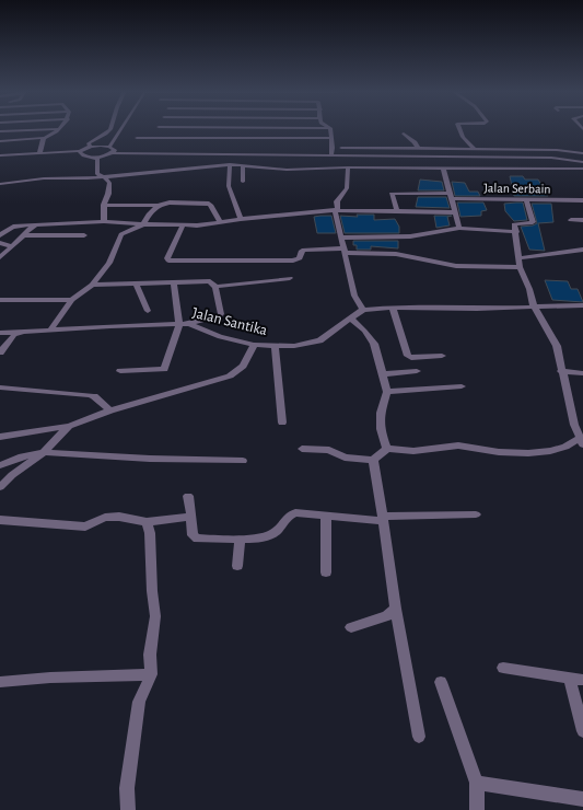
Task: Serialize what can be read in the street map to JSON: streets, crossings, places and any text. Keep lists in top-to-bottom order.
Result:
{
  "streets": {
    "street": ["Jalan Serbain", "Jalan Santika"]
  }
}
